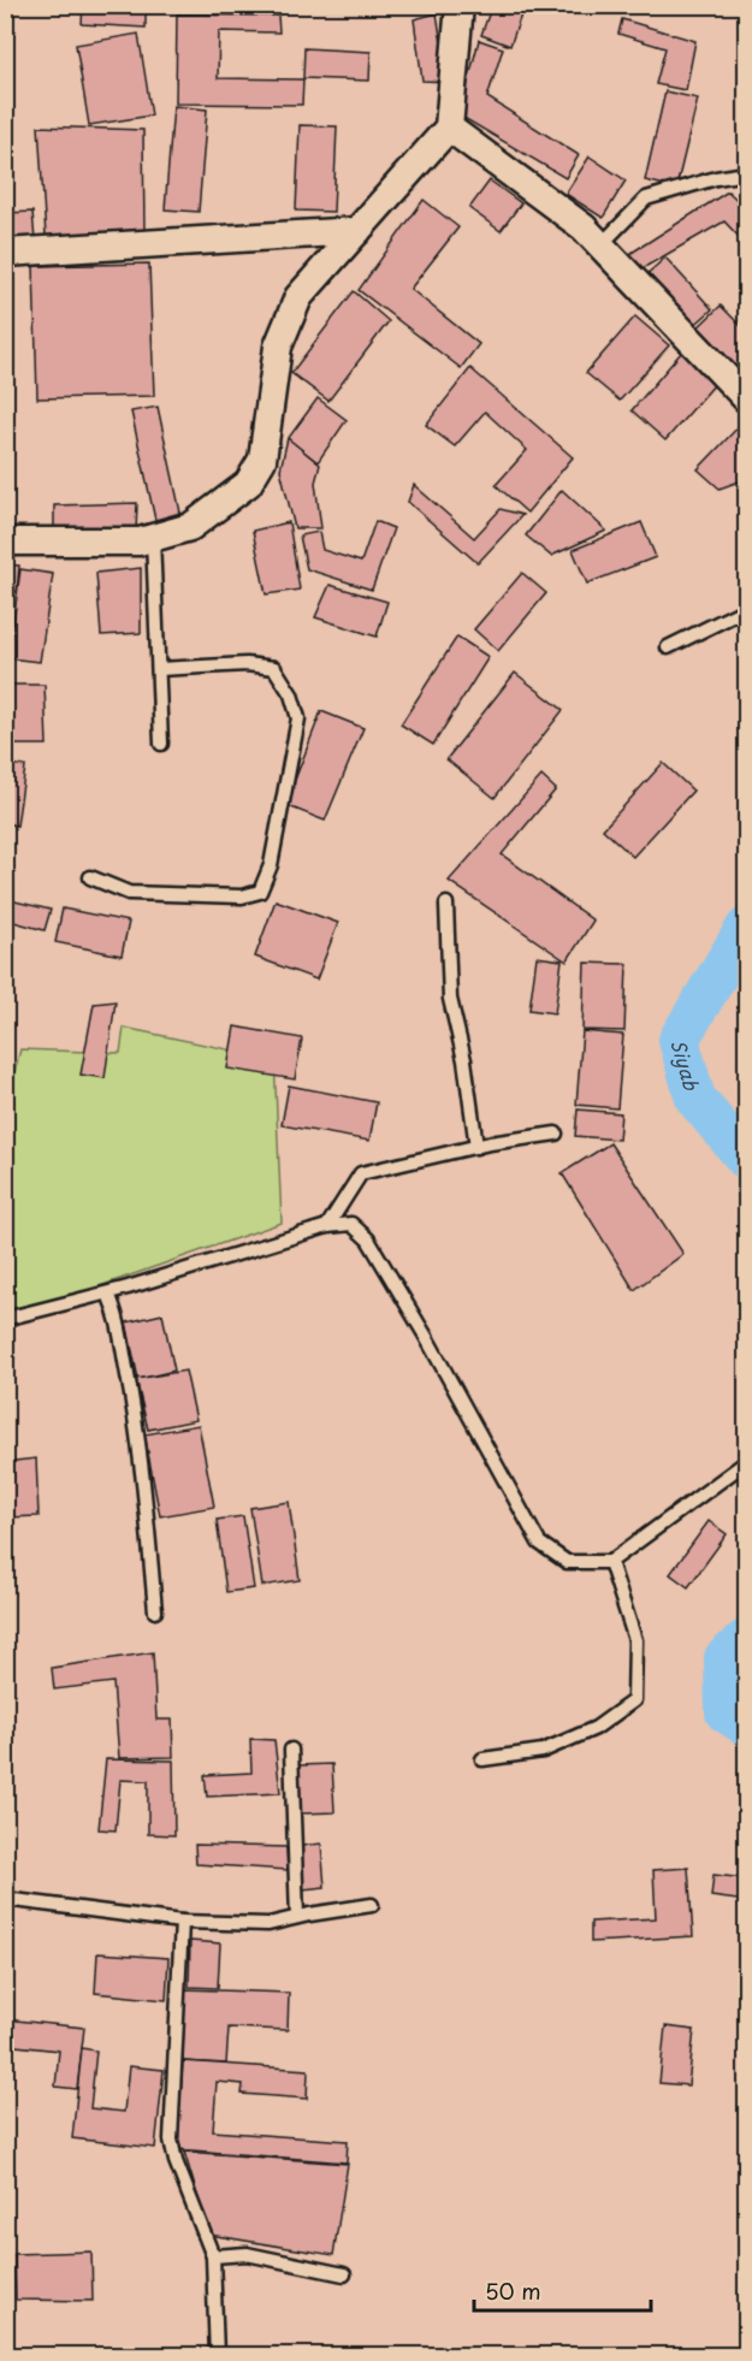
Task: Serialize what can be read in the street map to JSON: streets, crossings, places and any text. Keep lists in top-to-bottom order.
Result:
{
  "water": ["Siyab"],
  "scale_bar": "50 m"
}
